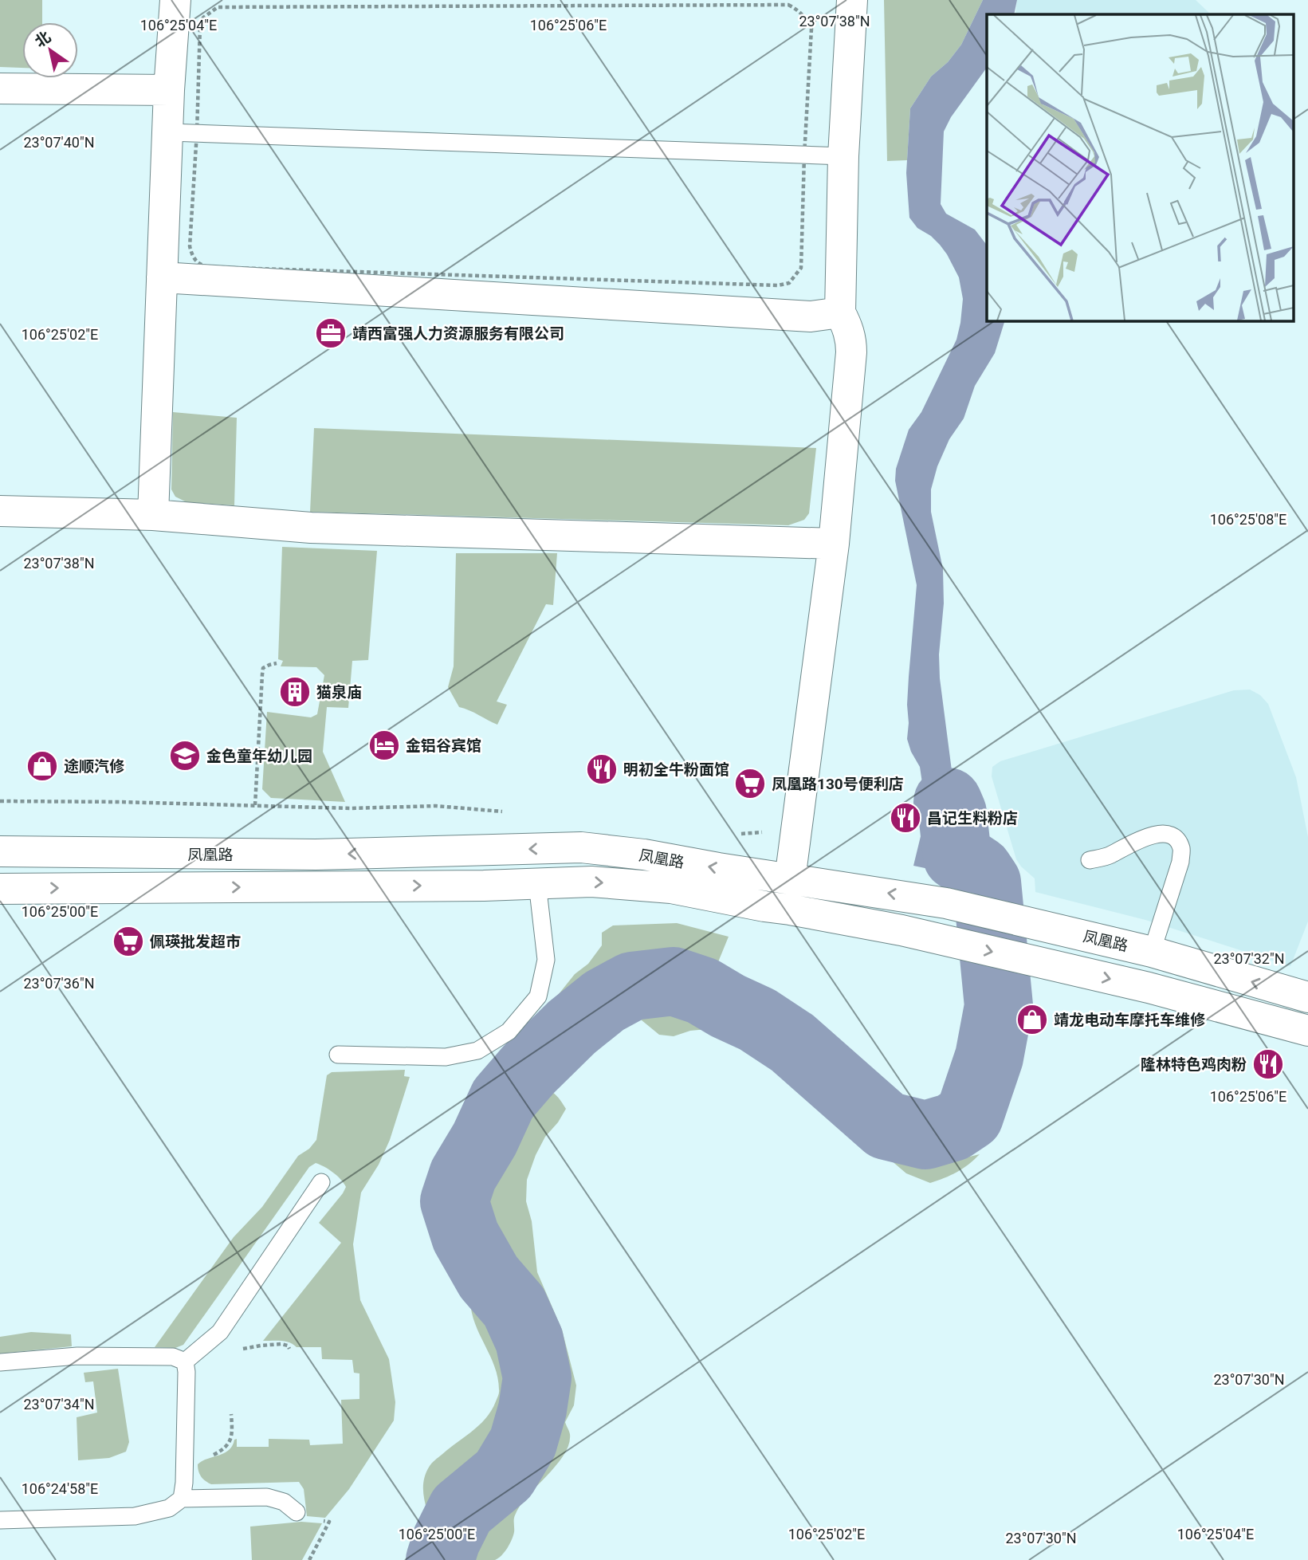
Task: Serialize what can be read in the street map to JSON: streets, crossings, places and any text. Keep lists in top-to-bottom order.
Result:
{
  "streets": {
    "street": ["凤凰路"]
  },
  "places": {
    "office": ["靖西富强人力资源服务有限公司"],
    "building": ["猫泉庙"],
    "hotel": ["金铝谷宾馆"],
    "school or university": ["金色童年幼儿园"],
    "shop": ["途顺汽修", "靖龙电动车摩托车维修"],
    "restaurant": ["明初全牛粉面馆", "昌记生料粉店", "隆林特色鸡肉粉"],
    "supermarket": ["凤凰路130号便利店", "佩瑛批发超市"]
  },
  "north": "top left",
  "coordinates": [
    "23°07'38\"N",
    "106°25'04\"E",
    "106°25'06\"E",
    "23°07'40\"N",
    "106°25'02\"E",
    "106°25'08\"E",
    "106°25'00\"E",
    "23°07'32\"N",
    "23°07'36\"N",
    "23°07'30\"N",
    "23°07'34\"N",
    "106°24'58\"E"
  ]
}
